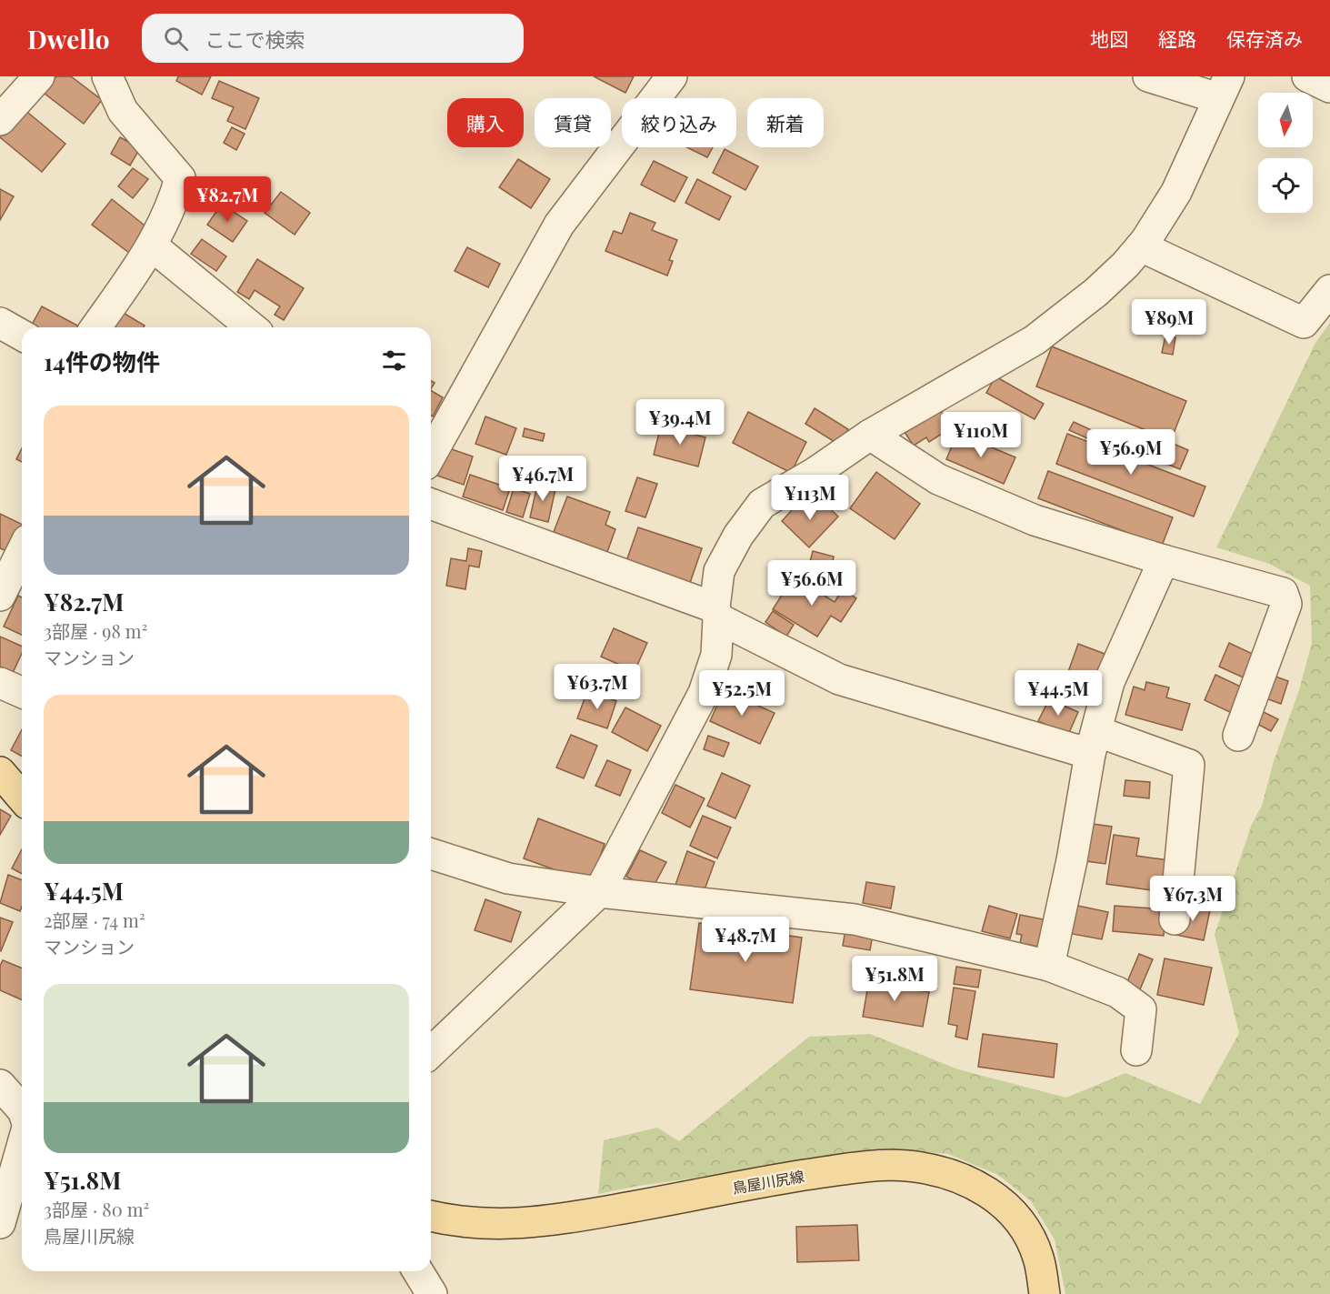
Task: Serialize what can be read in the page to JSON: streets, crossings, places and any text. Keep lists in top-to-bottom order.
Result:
{
  "streets": {
    "main road": ["鳥屋川尻線"]
  },
  "north": "bottom",
  "page": {
    "header": "Dwello",
    "search": "ここで検索",
    "nav": ["地図", "経路", "保存済み"],
    "chip": [
      "購入",
      "賃貸",
      "絞り込み",
      "新着"
    ],
    "price": [
      "¥82.7M",
      "¥89M",
      "¥39.4M",
      "¥110M",
      "¥56.9M",
      "¥46.7M",
      "¥113M",
      "¥56.6M",
      "¥63.7M",
      "¥52.5M",
      "¥44.5M",
      "¥67.3M",
      "¥48.7M",
      "¥51.8M"
    ],
    "heading": "14件の物件",
    "list": [
      {
        "name": "¥82.7M",
        "note": "3部屋 · 98 m² · マンション"
      },
      {
        "name": "¥44.5M",
        "note": "2部屋 · 74 m² · マンション"
      },
      {
        "name": "¥51.8M",
        "note": "3部屋 · 80 m² · 鳥屋川尻線"
      }
    ]
  }
}
